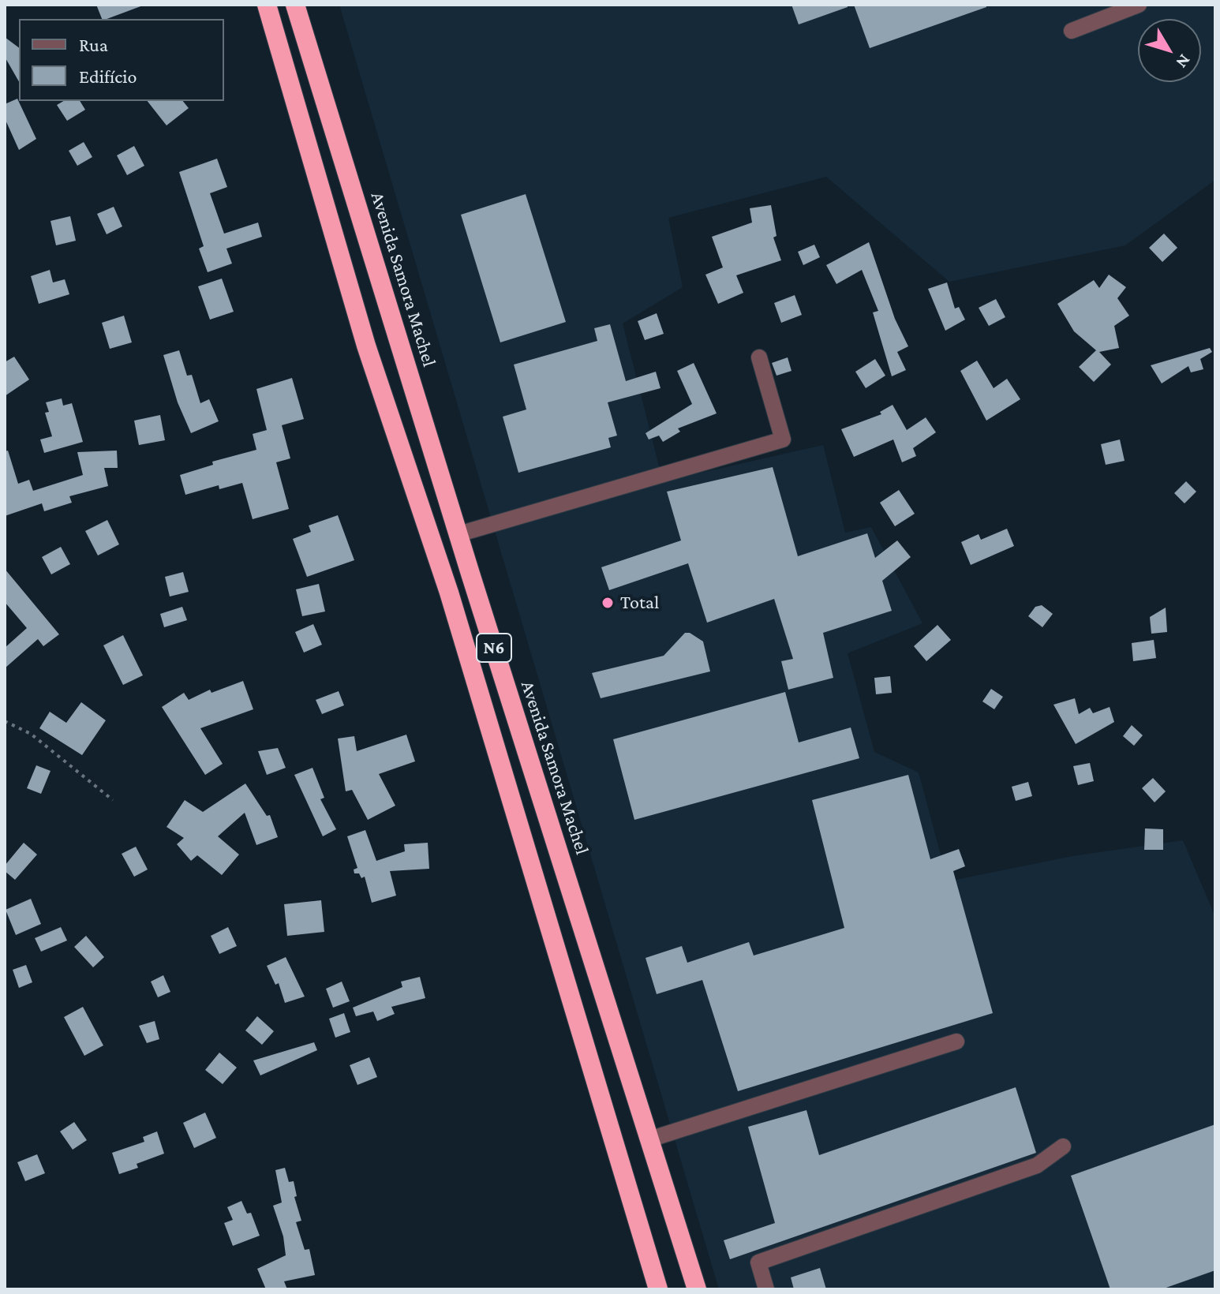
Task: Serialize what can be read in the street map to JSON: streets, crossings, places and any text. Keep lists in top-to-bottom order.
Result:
{
  "streets": {
    "highway": ["Avenida Samora Machel", "N6"]
  },
  "places": ["Total"],
  "legend": ["Rua", "Edifício"],
  "north": "bottom right"
}
